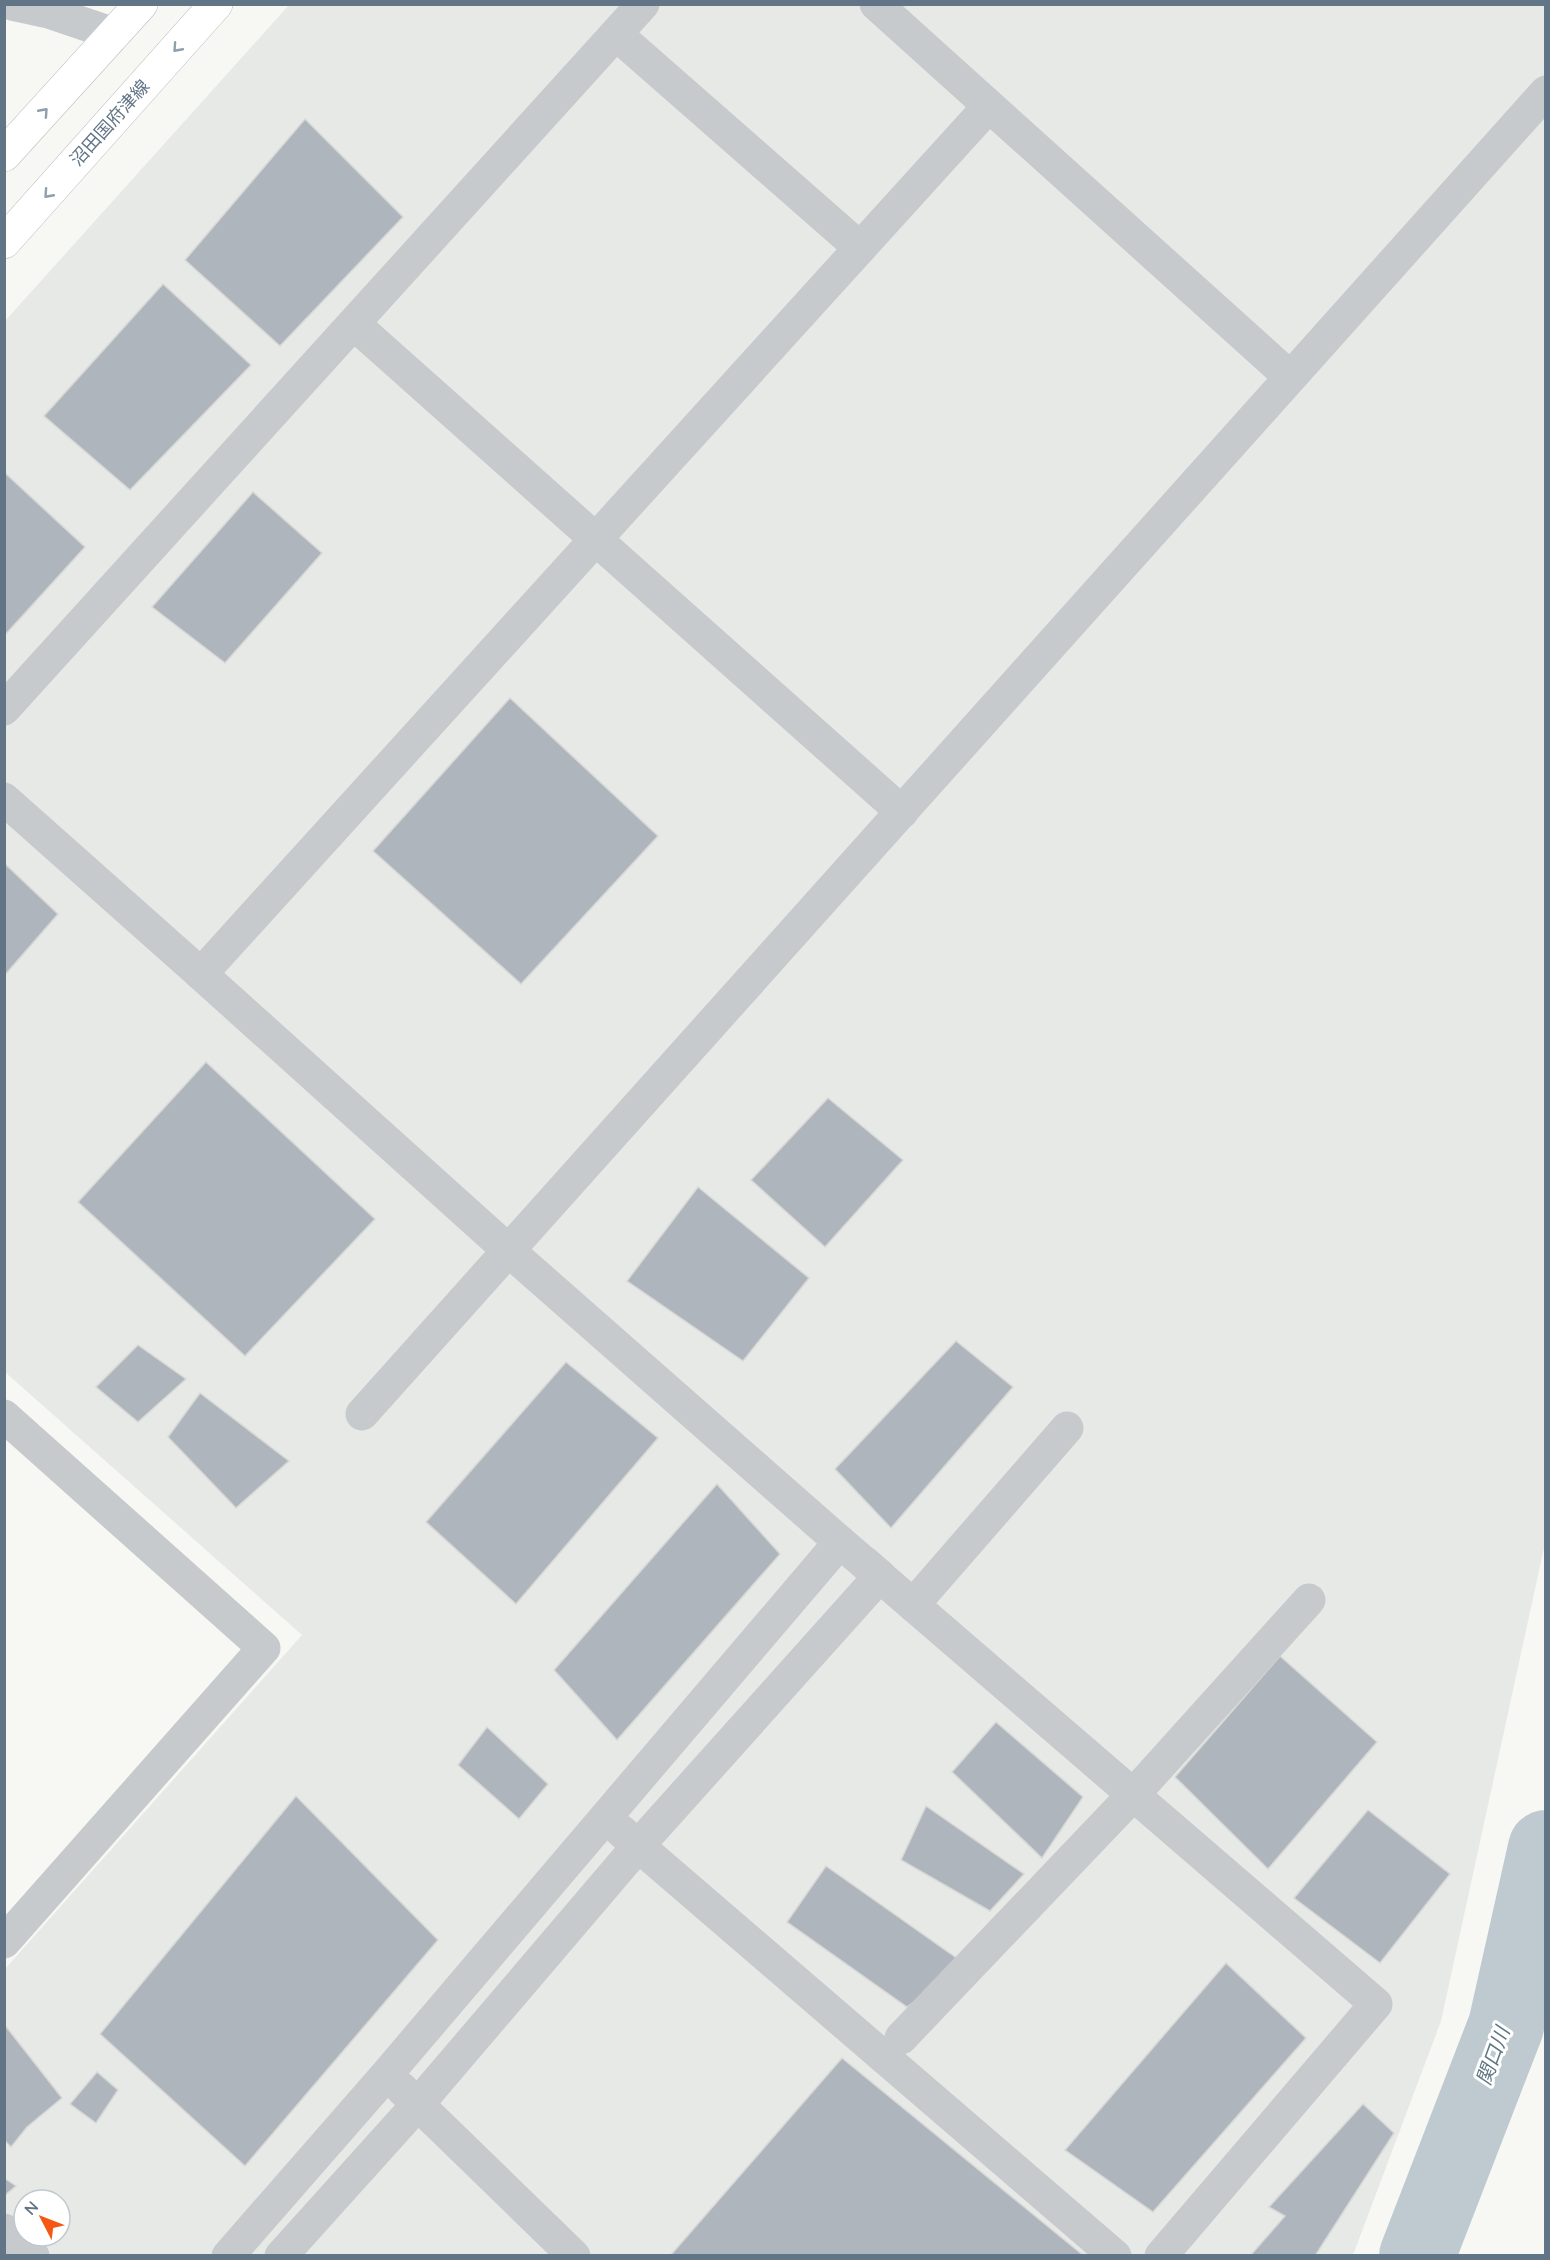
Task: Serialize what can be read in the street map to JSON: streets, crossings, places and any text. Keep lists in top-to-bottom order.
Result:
{
  "streets": {
    "main road": ["沼田国府津線"]
  },
  "water": ["関口川"],
  "north": "top left"
}
